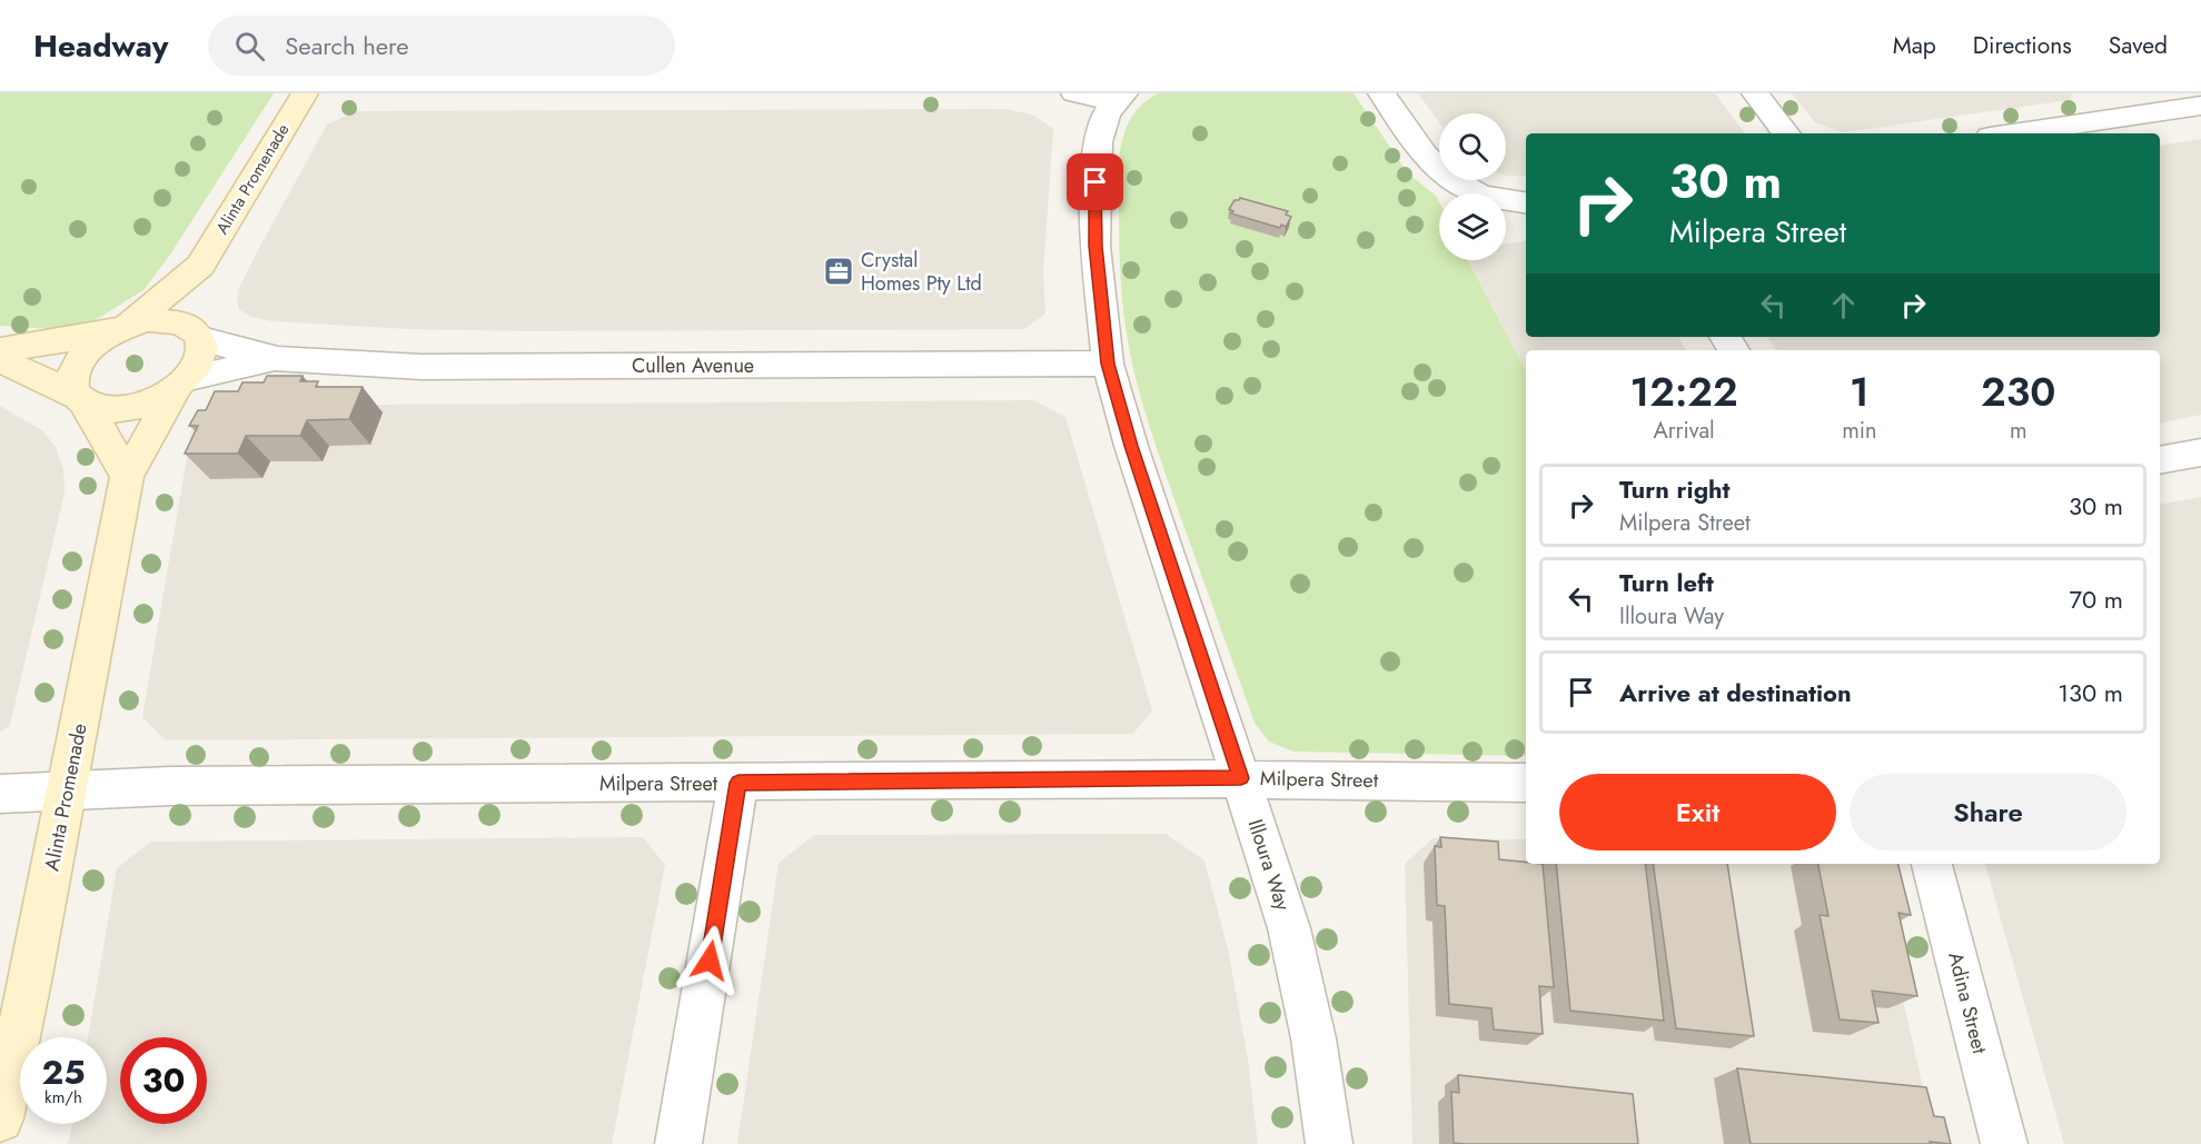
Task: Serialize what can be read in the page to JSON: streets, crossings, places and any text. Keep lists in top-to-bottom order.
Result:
{
  "streets": {
    "street": [
      "Alinta Promenade",
      "Cullen Avenue",
      "Milpera Street",
      "Illoura Way",
      "Adina Street"
    ]
  },
  "crossings": [
    ["Alinta Promenade", "Cullen Avenue"],
    ["Alinta Promenade", "Milpera Street"],
    ["Cullen Avenue", "Illoura Way"],
    ["Milpera Street", "Illoura Way"]
  ],
  "places": {
    "office": ["Crystal Homes Pty Ltd"]
  },
  "page": {
    "header": "Headway",
    "search": "Search here",
    "nav": ["Map", "Directions", "Saved"],
    "turn": ["30 m", "Milpera Street"],
    "eta": [
      "12:22",
      "Arrival",
      "1",
      "min",
      "230",
      "m"
    ],
    "list": [
      {
        "name": "Turn right",
        "note": "Milpera Street",
        "value": "30 m"
      },
      {
        "name": "Turn left",
        "note": "Illoura Way",
        "value": "70 m"
      },
      {
        "name": "Arrive at destination",
        "value": "130 m"
      }
    ],
    "buttons": ["Exit", "Share"],
    "speed": "25 km/h",
    "limit": "30"
  }
}
